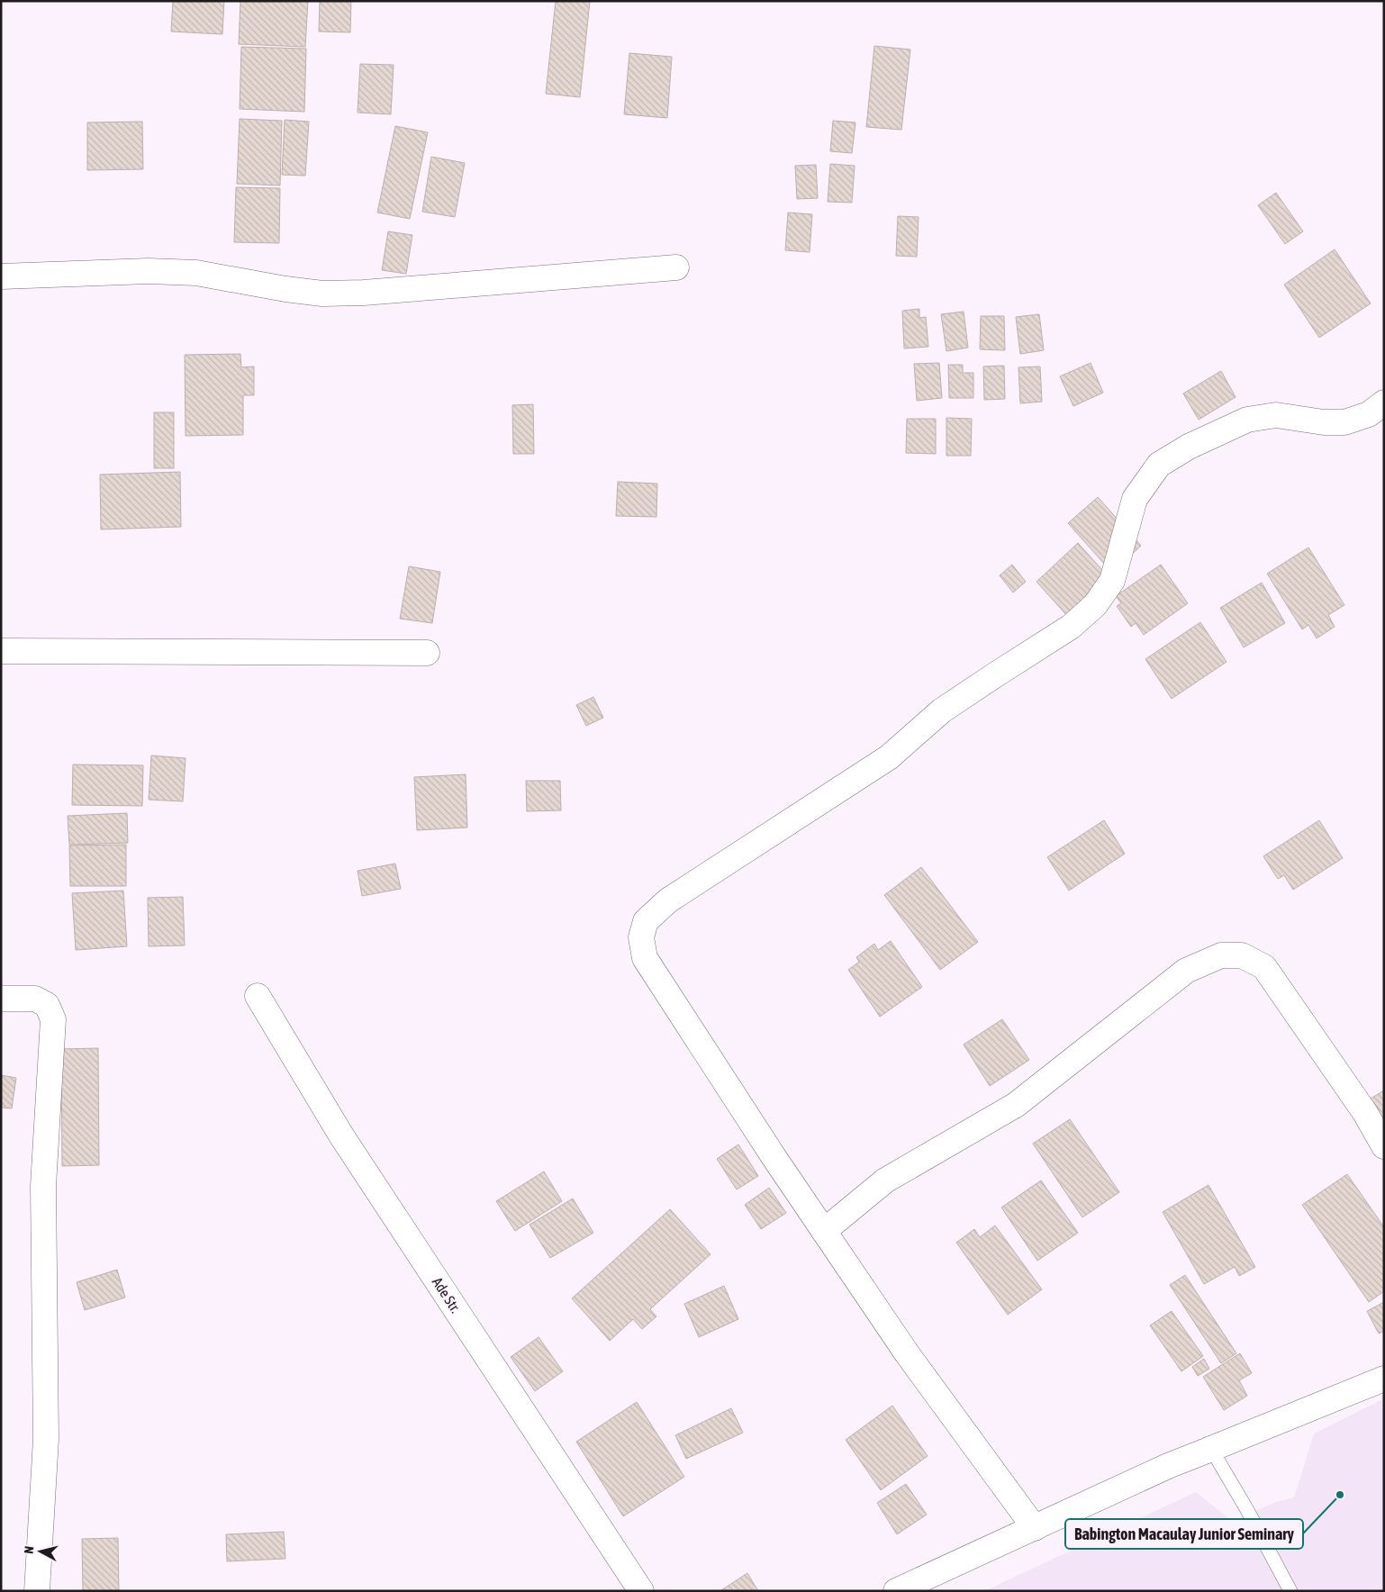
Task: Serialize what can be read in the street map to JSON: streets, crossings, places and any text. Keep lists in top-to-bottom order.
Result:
{
  "streets": {
    "street": ["Ade Str."]
  },
  "places": ["Babington Macaulay Junior Seminary"],
  "north": "left"
}
